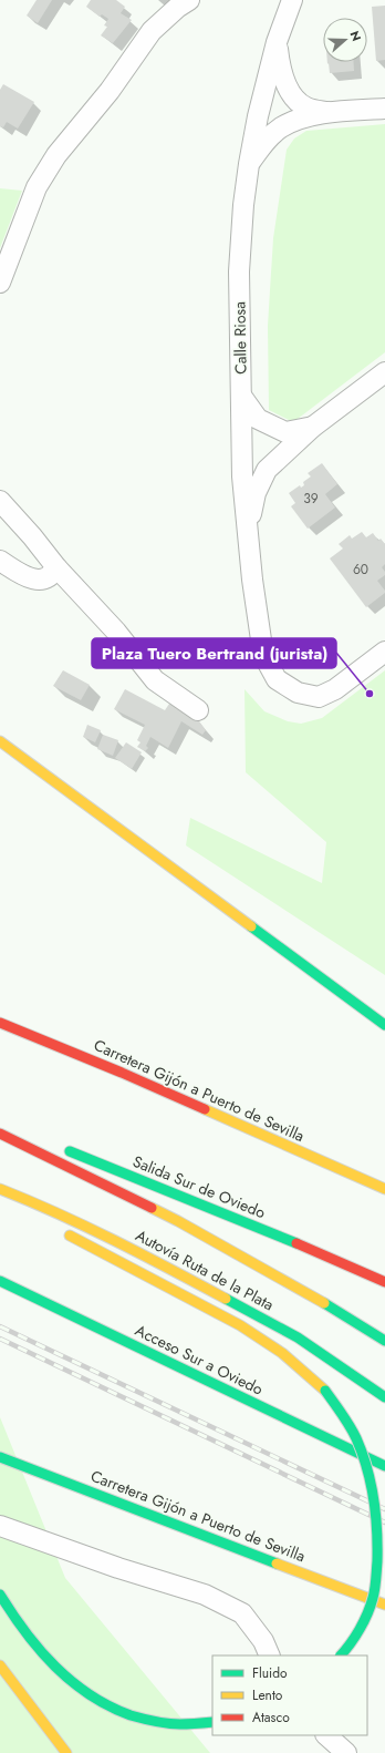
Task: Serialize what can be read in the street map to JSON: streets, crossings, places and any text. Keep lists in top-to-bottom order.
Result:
{
  "streets": {
    "highway": [
      "Carretera Gijón a Puerto de Sevilla",
      "Salida Sur de Oviedo",
      "Autovía Ruta de la Plata",
      "Acceso Sur a Oviedo"
    ],
    "street": ["Calle Riosa"]
  },
  "places": ["Plaza Tuero Bertrand (jurista)"],
  "house_numbers": ["39", "60"],
  "legend": ["Fluido", "Lento", "Atasco"],
  "north": "right"
}
